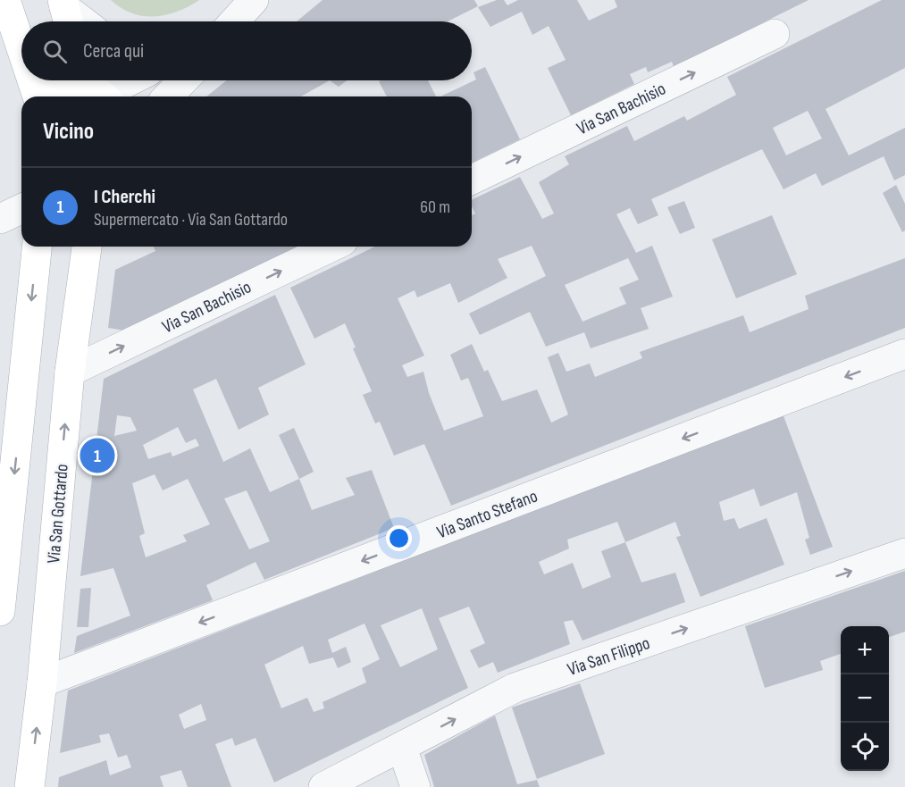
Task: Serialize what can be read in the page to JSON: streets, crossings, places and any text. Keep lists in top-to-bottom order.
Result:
{
  "streets": {
    "main road": ["Via San Gottardo"],
    "street": ["Via San Bachisio", "Via Santo Stefano", "Via San Filippo"]
  },
  "crossings": [
    ["Via San Bachisio", "Via San Gottardo"],
    ["Via San Gottardo", "Via Santo Stefano"]
  ],
  "one_way": ["Via San Bachisio", "Via Santo Stefano", "Via San Filippo"],
  "page": {
    "search": "Cerca qui",
    "heading": "Vicino",
    "list": [
      {
        "mark": "1",
        "name": "I Cherchi",
        "note": "Supermercato · Via San Gottardo",
        "value": "60 m"
      }
    ],
    "pins": "1",
    "map_buttons": ["+", "−"]
  }
}
